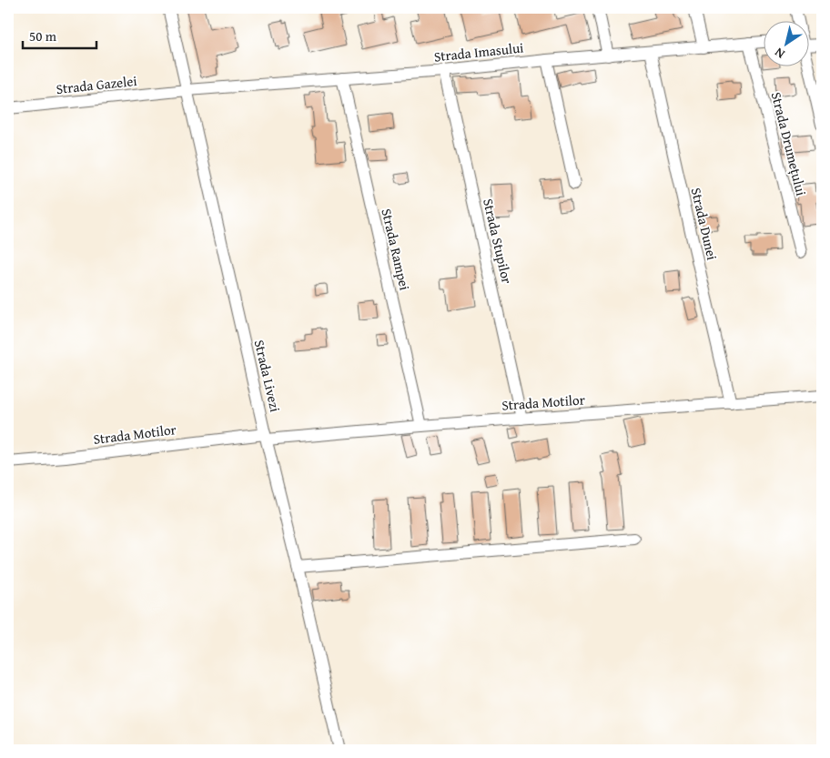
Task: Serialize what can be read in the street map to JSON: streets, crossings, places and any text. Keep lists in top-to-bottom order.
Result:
{
  "streets": {
    "street": [
      "Strada Imasului",
      "Strada Gazelei",
      "Strada Drumețului",
      "Strada Dunei",
      "Strada Stupilor",
      "Strada Rampei",
      "Strada Livezi",
      "Strada Motilor"
    ]
  },
  "crossings": [
    ["Strada Imasului", "Strada Gazelei"],
    ["Strada Imasului", "Strada Drumețului"],
    ["Strada Imasului", "Strada Dunei"],
    ["Strada Imasului", "Strada Stupilor"],
    ["Strada Imasului", "Strada Rampei"],
    ["Strada Imasului", "Strada Livezi"],
    ["Strada Gazelei", "Strada Livezi"],
    ["Strada Dunei", "Strada Motilor"],
    ["Strada Stupilor", "Strada Motilor"],
    ["Strada Rampei", "Strada Motilor"],
    ["Strada Livezi", "Strada Motilor"]
  ],
  "scale_bar": "50 m",
  "north": "bottom left"
}
